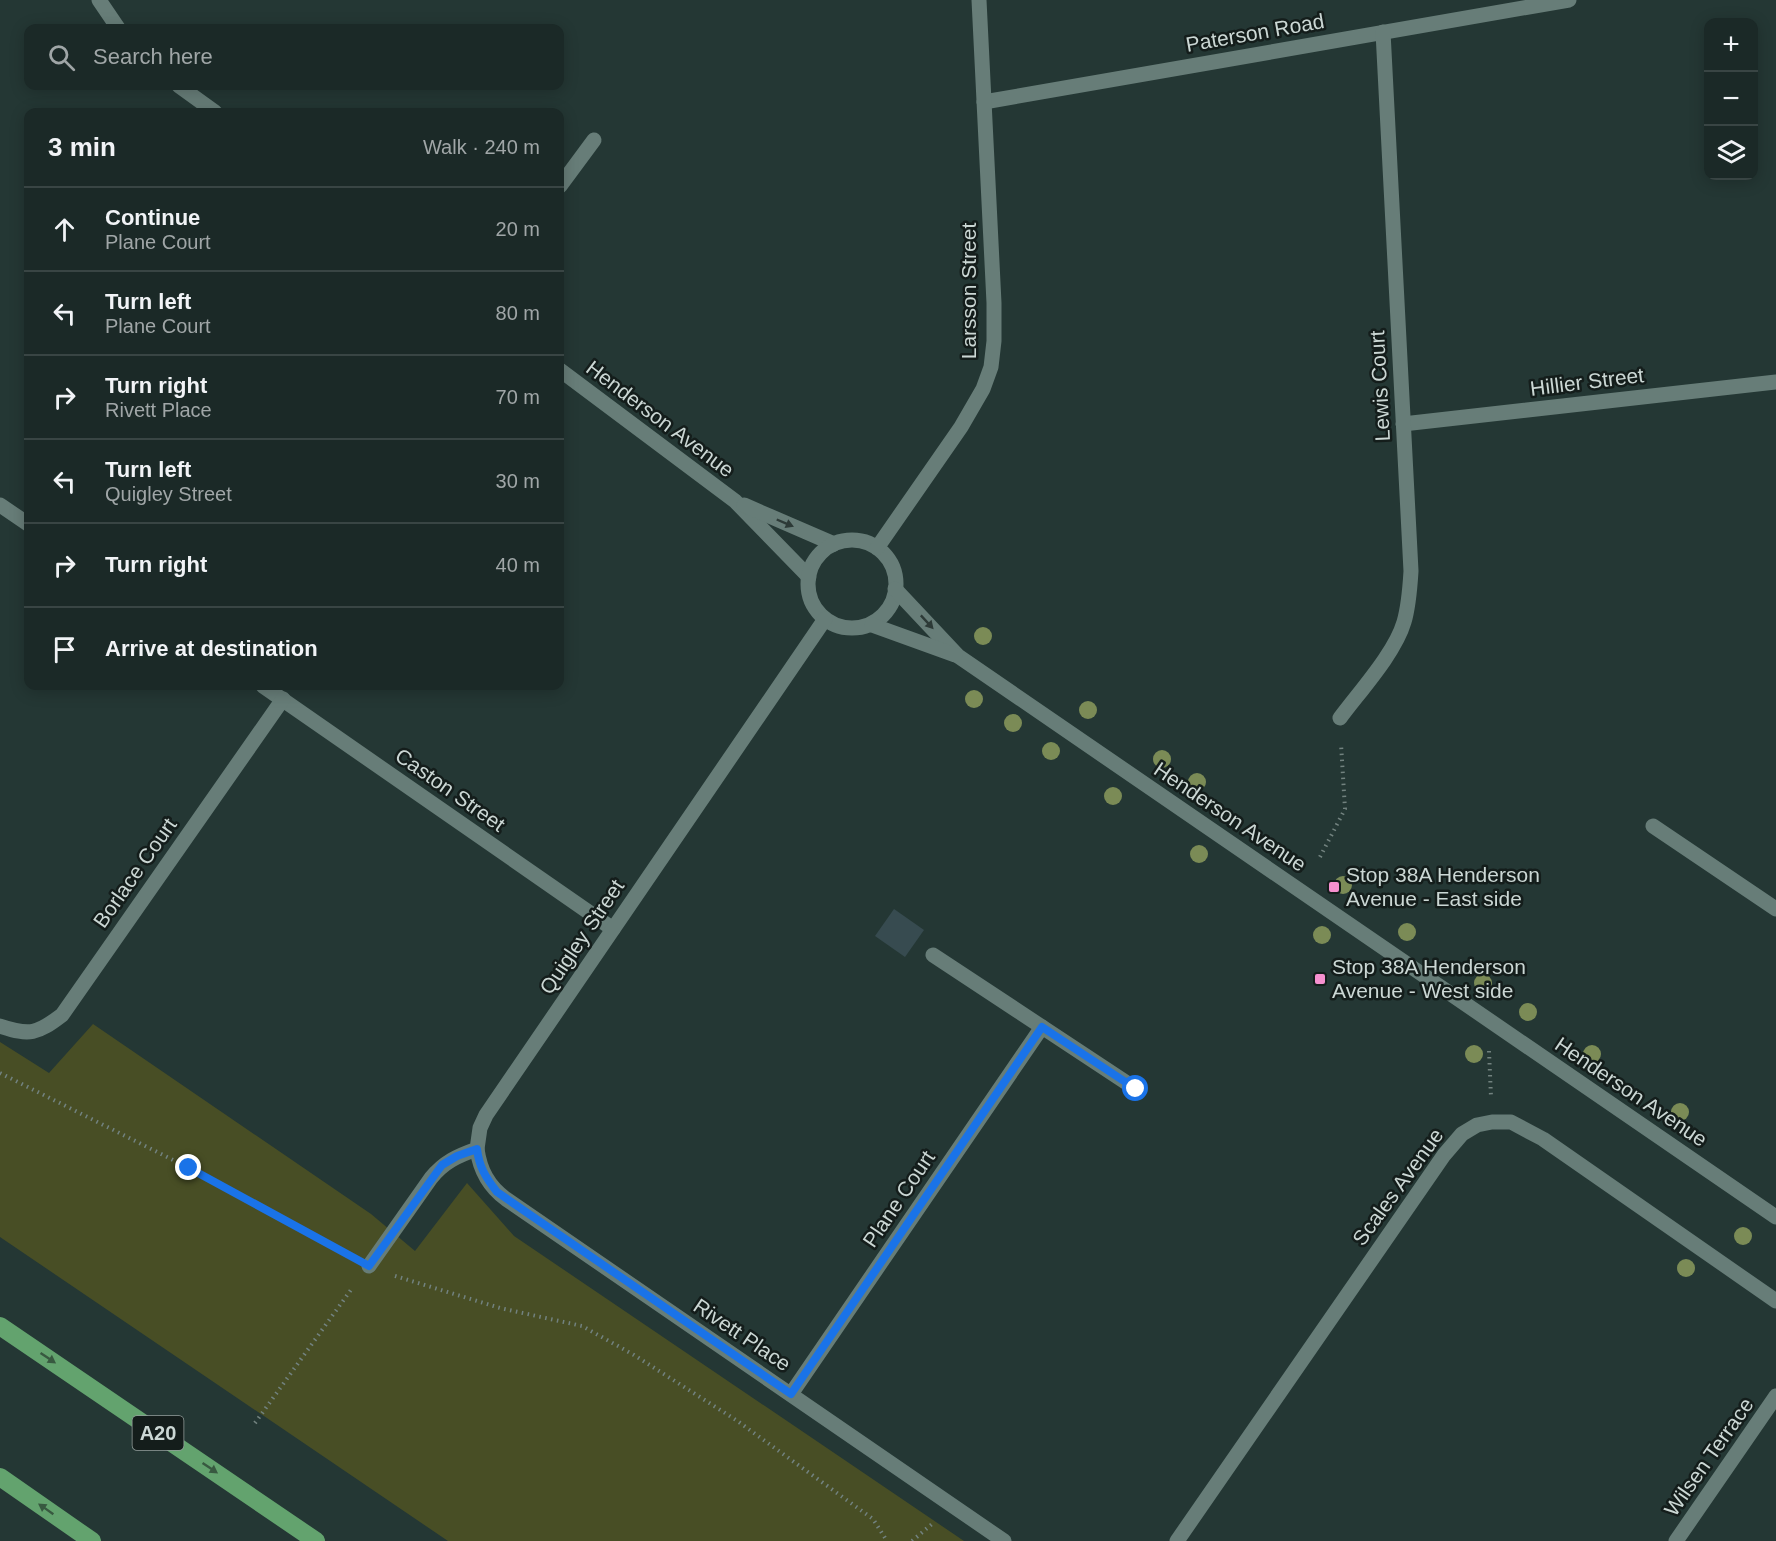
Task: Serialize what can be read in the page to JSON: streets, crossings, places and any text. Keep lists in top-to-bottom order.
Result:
{
  "streets": {
    "highway": ["A20"],
    "street": [
      "Paterson Road",
      "Larsson Street",
      "Hillier Street",
      "Lewis Court",
      "Henderson Avenue",
      "Caston Street",
      "Borlace Court",
      "Quigley Street",
      "Scales Avenue",
      "Plane Court",
      "Rivett Place",
      "Wilsen Terrace"
    ]
  },
  "crossings": [
    ["Paterson Road", "Larsson Street"],
    ["Paterson Road", "Lewis Court"],
    ["Larsson Street", "Henderson Avenue"],
    ["Larsson Street", "Quigley Street"],
    ["Hillier Street", "Lewis Court"],
    ["Henderson Avenue", "Quigley Street"],
    ["Caston Street", "Borlace Court"],
    ["Caston Street", "Quigley Street"],
    ["Quigley Street", "Rivett Place"],
    ["Plane Court", "Rivett Place"]
  ],
  "places": {
    "transit": ["Stop 38A Henderson Avenue - East side", "Stop 38A Henderson Avenue - West side"]
  },
  "page": {
    "map_buttons": ["+", "−"],
    "search": "Search here",
    "heading": ["3 min", "Walk · 240 m"],
    "list": [
      ["Continue", "Plane Court", "20 m"],
      ["Turn left", "Plane Court", "80 m"],
      ["Turn right", "Rivett Place", "70 m"],
      ["Turn left", "Quigley Street", "30 m"],
      ["Turn right", "40 m"],
      "Arrive at destination"
    ]
  }
}
